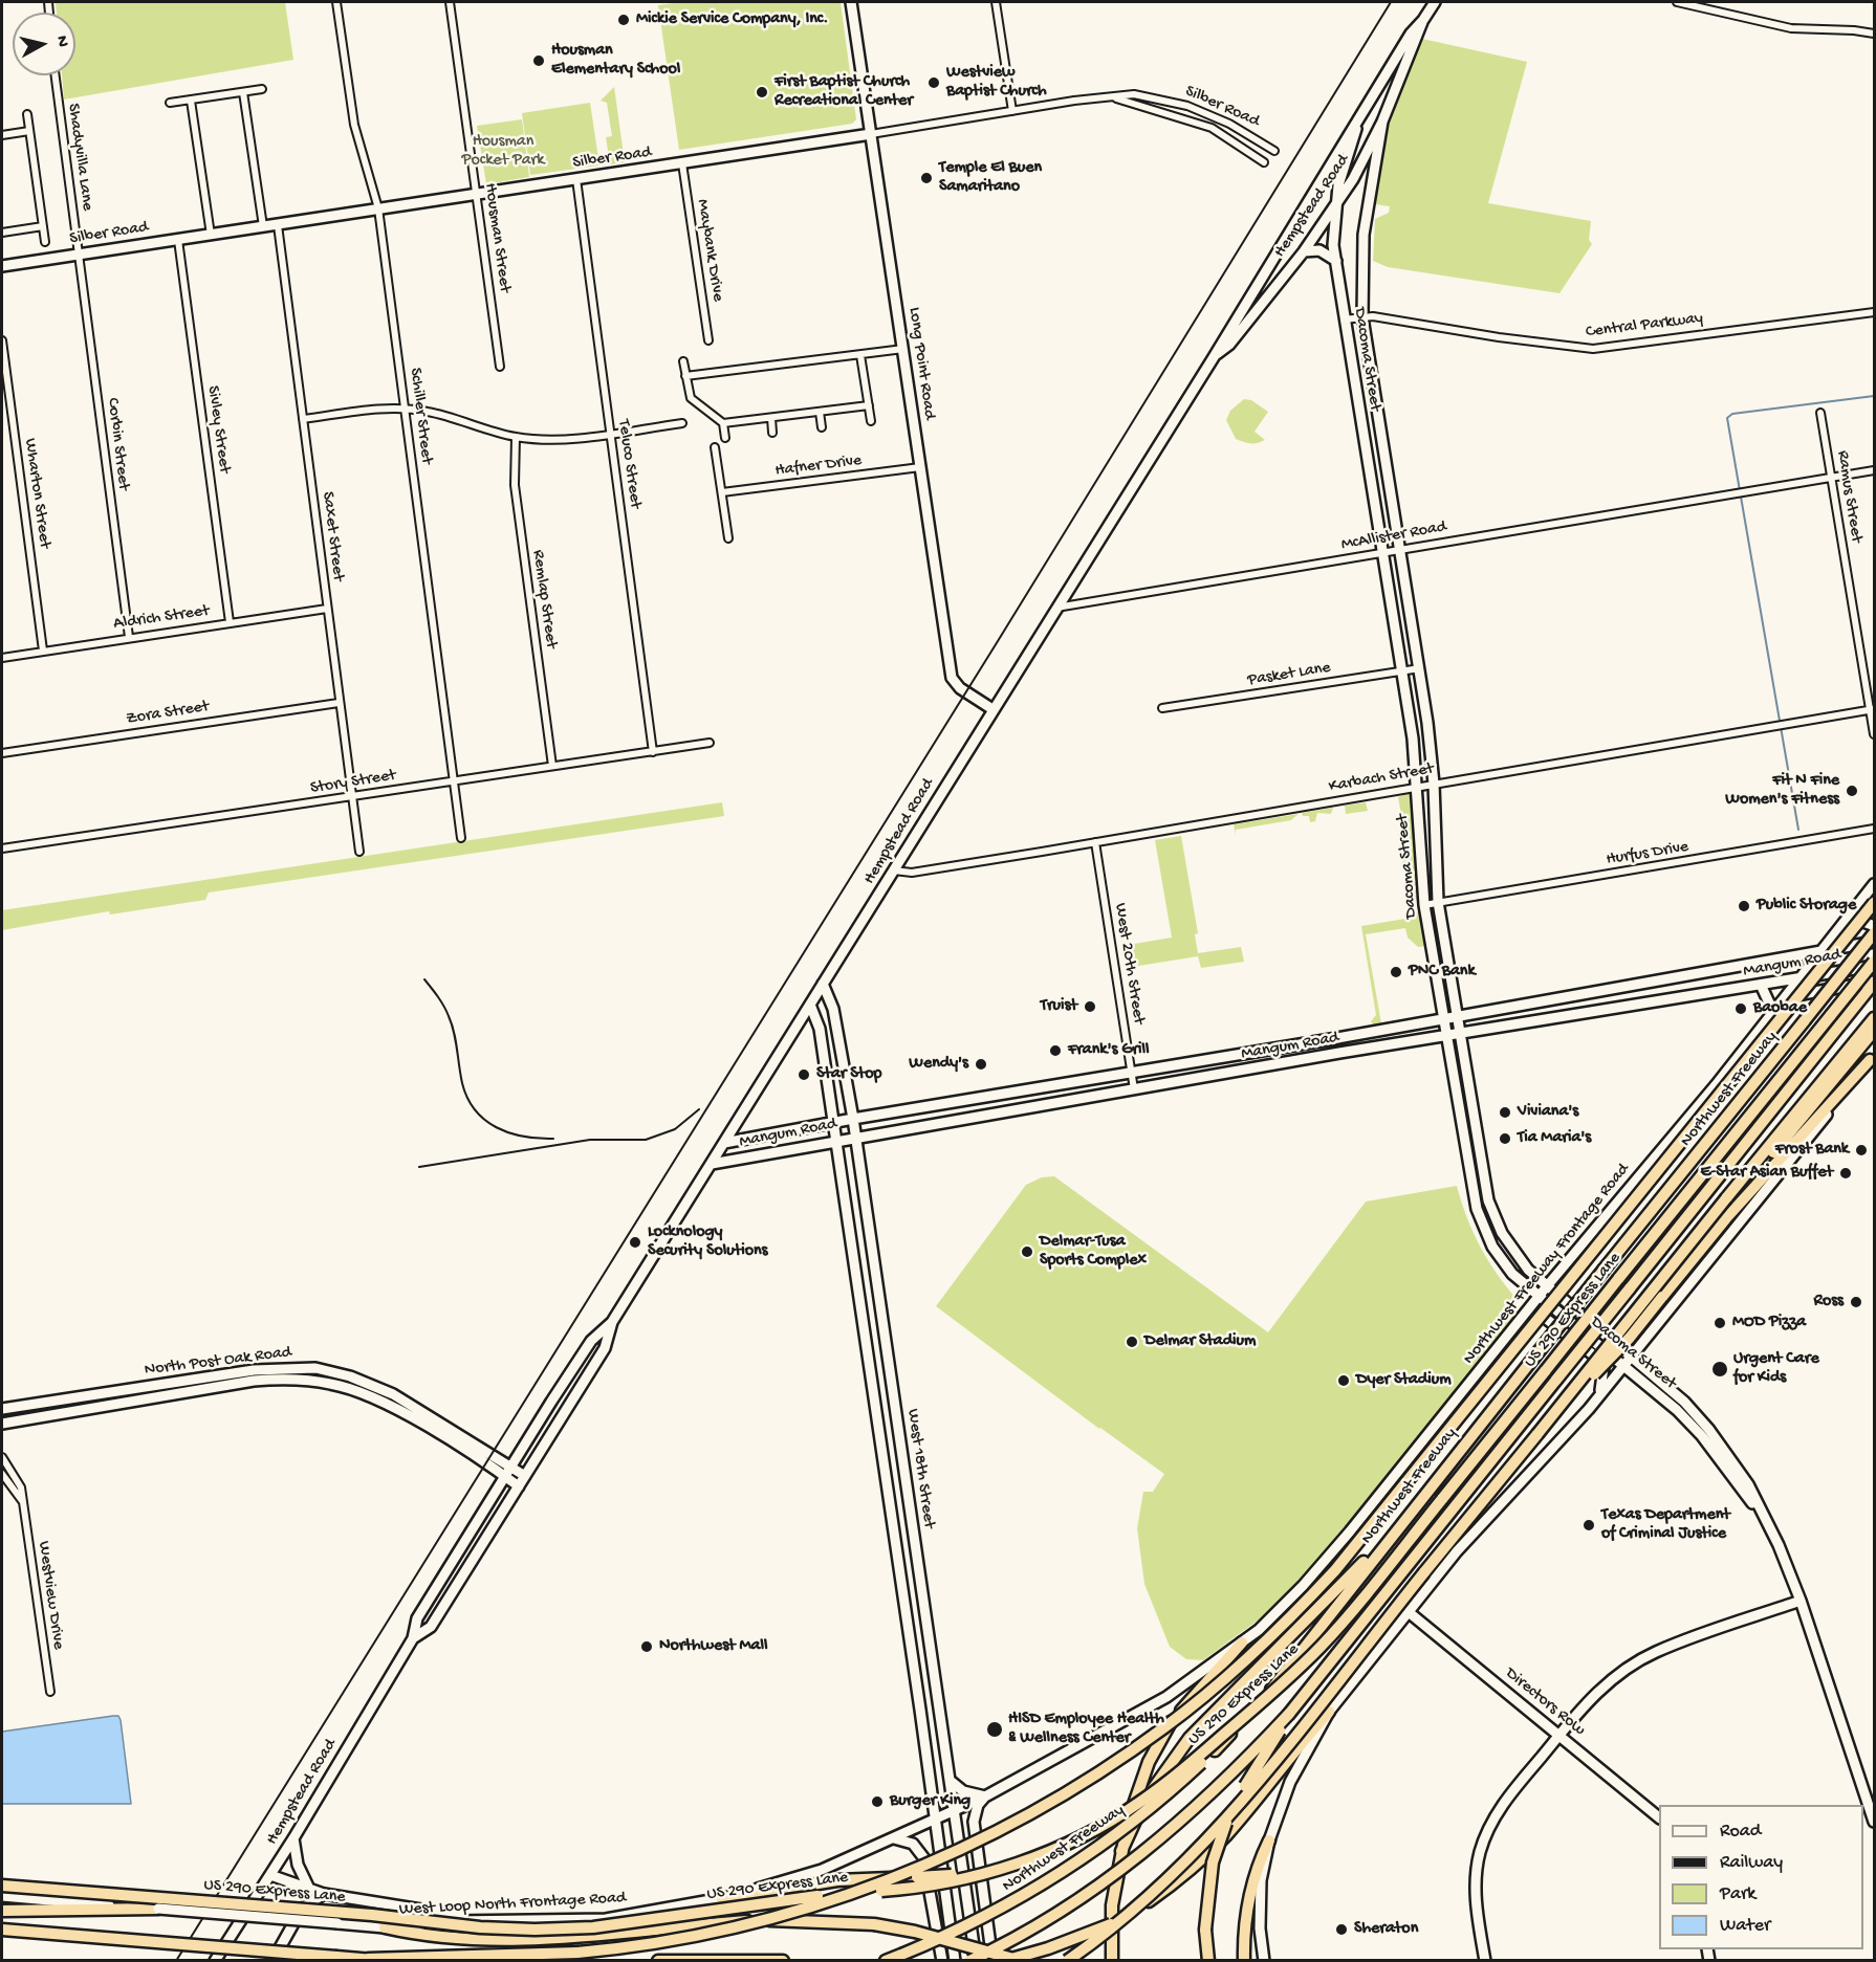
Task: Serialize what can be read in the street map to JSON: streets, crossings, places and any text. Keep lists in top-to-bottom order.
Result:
{
  "streets": {
    "highway": ["Northwest Freeway", "US 290 Express Lane"],
    "main road": [
      "Silber Road",
      "Hempstead Road",
      "Dacoma Street",
      "Long Point Road",
      "Mangum Road",
      "Northwest Freeway Frontage Road",
      "North Post Oak Road",
      "West 18th Street",
      "Directors Row",
      "West Loop North Frontage Road"
    ],
    "street": [
      "Shadyvilla Lane",
      "Housman Street",
      "Maybank Drive",
      "Central Parkway",
      "Schiller Street",
      "Sivley Street",
      "Corbin Street",
      "Teluco Street",
      "Hafner Drive",
      "Wharton Street",
      "Ramus Street",
      "Saxet Street",
      "McAllister Road",
      "Remlap Street",
      "Aldrich Street",
      "Pasket Lane",
      "Zora Street",
      "Karbach Street",
      "Story Street",
      "Hurfus Drive",
      "West 20th Street",
      "Westview Drive"
    ]
  },
  "crossings": [
    ["Silber Road", "Shadyvilla Lane"],
    ["Silber Road", "Housman Street"],
    ["Silber Road", "Maybank Drive"],
    ["Silber Road", "Long Point Road"],
    ["Silber Road", "Schiller Street"],
    ["Silber Road", "Sivley Street"],
    ["Silber Road", "Corbin Street"],
    ["Silber Road", "Teluco Street"],
    ["Silber Road", "Saxet Street"],
    ["Shadyvilla Lane", "Corbin Street"],
    ["Hempstead Road", "Dacoma Street"],
    ["Hempstead Road", "Long Point Road"],
    ["Hempstead Road", "McAllister Road"],
    ["Hempstead Road", "Karbach Street"],
    ["Hempstead Road", "Mangum Road"],
    ["Hempstead Road", "North Post Oak Road"],
    ["Hempstead Road", "West 18th Street"],
    ["Central Parkway", "Dacoma Street"],
    ["Dacoma Street", "McAllister Road"],
    ["Dacoma Street", "Pasket Lane"],
    ["Dacoma Street", "Karbach Street"],
    ["Dacoma Street", "Hurfus Drive"],
    ["Dacoma Street", "Mangum Road"],
    ["Dacoma Street", "Northwest Freeway Frontage Road"],
    ["Long Point Road", "Hafner Drive"],
    ["Schiller Street", "Story Street"],
    ["Sivley Street", "Aldrich Street"],
    ["Corbin Street", "Aldrich Street"],
    ["Teluco Street", "Story Street"],
    ["Wharton Street", "Aldrich Street"],
    ["Ramus Street", "McAllister Road"],
    ["Ramus Street", "Karbach Street"],
    ["Saxet Street", "Aldrich Street"],
    ["Saxet Street", "Zora Street"],
    ["Saxet Street", "Story Street"],
    ["Remlap Street", "Story Street"],
    ["Karbach Street", "West 20th Street"],
    ["West 20th Street", "Mangum Road"],
    ["Mangum Road", "Northwest Freeway Frontage Road"],
    ["Mangum Road", "West 18th Street"],
    ["Northwest Freeway Frontage Road", "West 18th Street"],
    ["Northwest Freeway Frontage Road", "West Loop North Frontage Road"],
    ["West 18th Street", "West Loop North Frontage Road"]
  ],
  "parks": ["Housman Pocket Park"],
  "places": [
    "Mickie Service Company, Inc.",
    "Housman Elementary School",
    "Westview Baptist Church",
    "First Baptist Church Recreational Center",
    "Temple El Buen Samaritano",
    "Fit N Fine Women's Fitness",
    "Public Storage",
    "PNC Bank",
    "Truist",
    "Baobae",
    "Frank's Grill",
    "Wendy's",
    "Star Stop",
    "Viviana's",
    "Tia Maria's",
    "Frost Bank",
    "E-Star Asian Buffet",
    "Locknology Security Solutions",
    "Delmar-Tusa Sports Complex",
    "Ross",
    "MOD Pizza",
    "Delmar Stadium",
    "Urgent Care for Kids",
    "Dyer Stadium",
    "Texas Department of Criminal Justice",
    "Northwest Mall",
    "HISD Employee Health & Wellness Center",
    "Burger King",
    "Sheraton"
  ],
  "legend": [
    "Road",
    "Railway",
    "Park",
    "Water"
  ],
  "north": "right"
}
